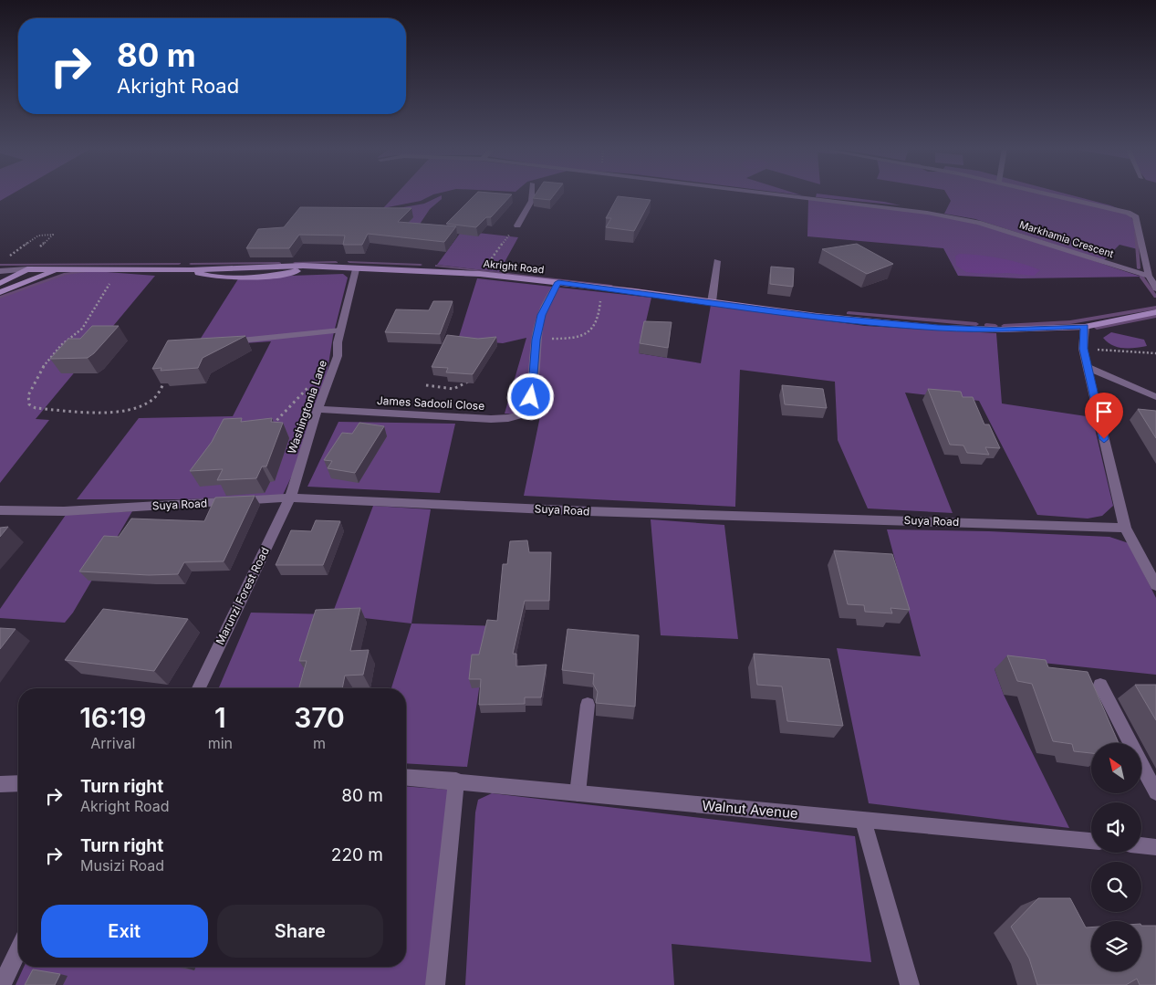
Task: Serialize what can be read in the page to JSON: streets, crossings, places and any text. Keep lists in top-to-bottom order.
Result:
{
  "streets": {
    "street": [
      "Markhamia Crescent",
      "Akright Road",
      "James Sadooli Close",
      "Washingtonia Lane",
      "Suya Road",
      "Marunzi Forest Road",
      "Walnut Avenue"
    ]
  },
  "crossings": [
    ["Akright Road", "Washingtonia Lane"],
    ["James Sadooli Close", "Washingtonia Lane"],
    ["Washingtonia Lane", "Suya Road"],
    ["Washingtonia Lane", "Marunzi Forest Road"],
    ["Suya Road", "Marunzi Forest Road"]
  ],
  "north": "top left",
  "page": {
    "turn": ["80 m", "Akright Road"],
    "eta": [
      "16:19",
      "Arrival",
      "1",
      "min",
      "370",
      "m"
    ],
    "list": [
      {
        "name": "Turn right",
        "note": "Akright Road",
        "value": "80 m"
      },
      {
        "name": "Turn right",
        "note": "Musizi Road",
        "value": "220 m"
      }
    ],
    "buttons": ["Exit", "Share"]
  }
}
